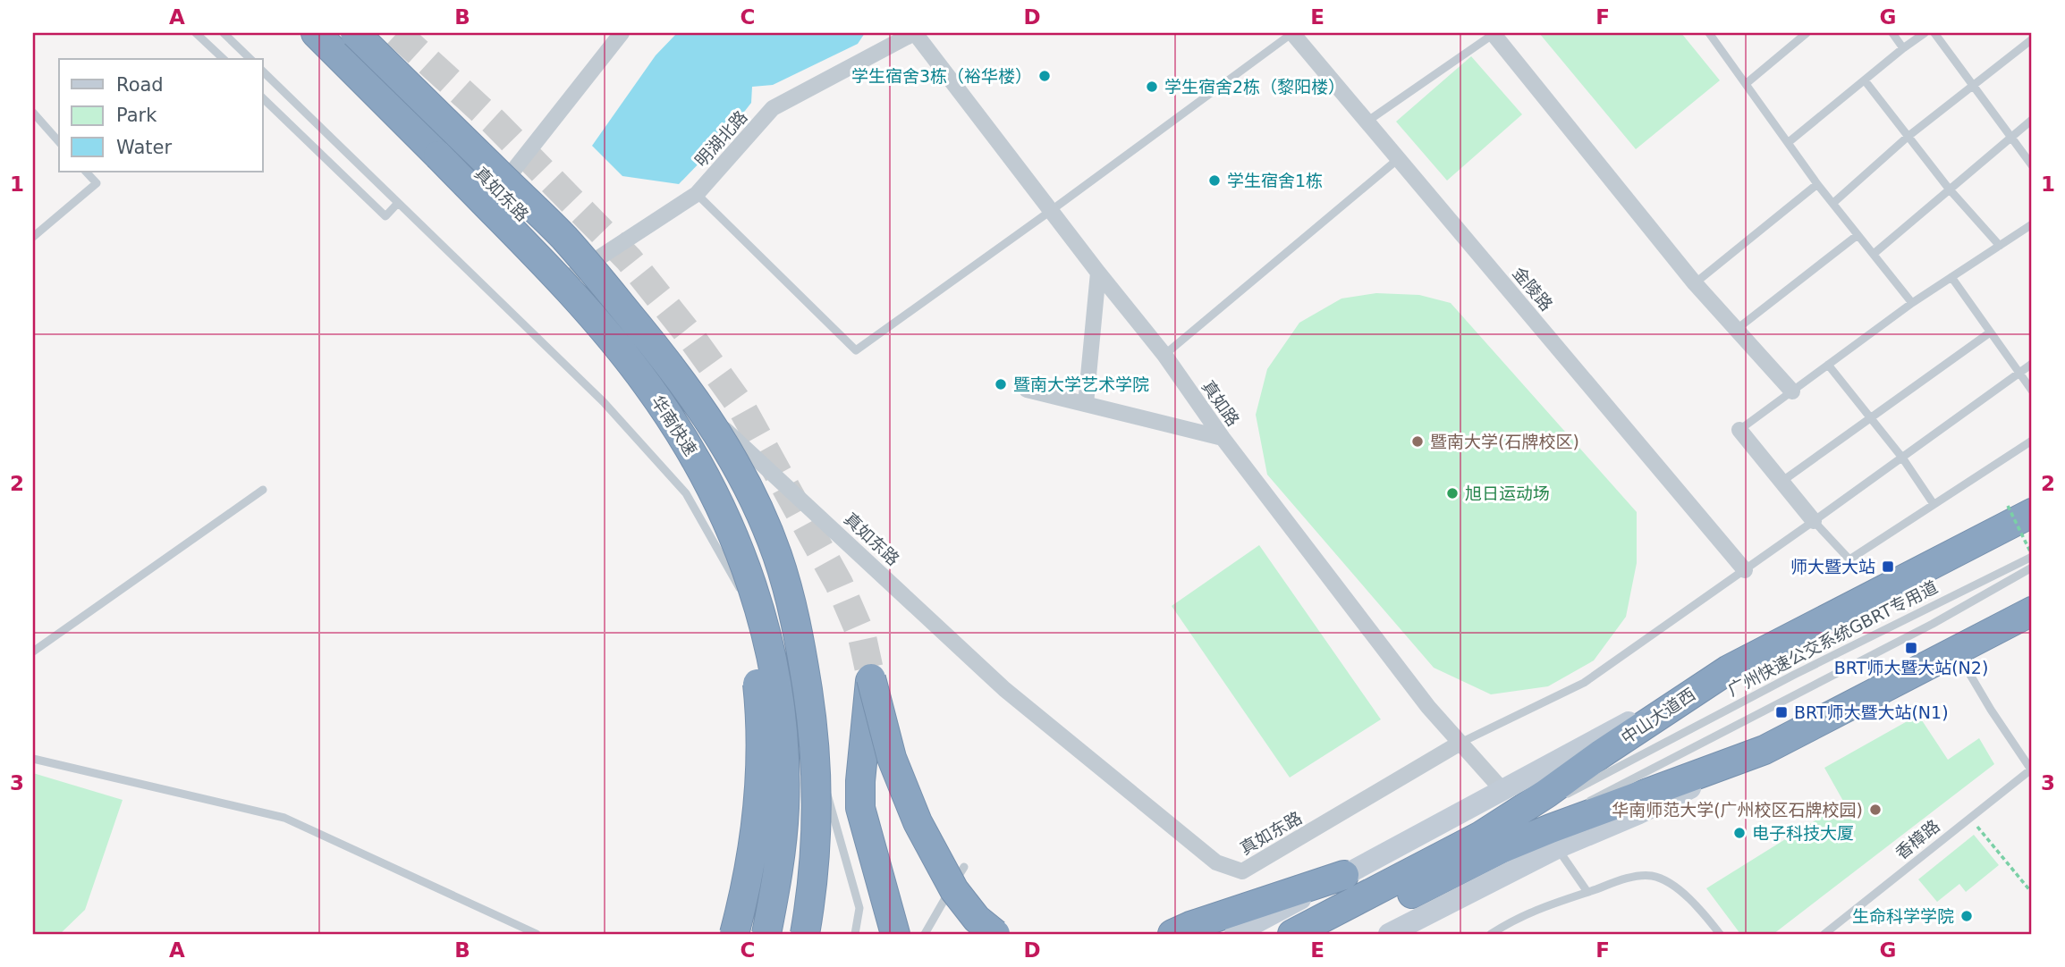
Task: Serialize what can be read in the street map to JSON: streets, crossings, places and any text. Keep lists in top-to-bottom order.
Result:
{
  "streets": {
    "highway": ["华南快速", "中山大道西"],
    "street": [
      "明湖北路",
      "真如东路",
      "金陵路",
      "真如路"
    ],
    "lane": ["广州快速公交系统GBRT专用道", "香樟路"]
  },
  "crossings": [
    ["明湖北路", "真如东路"],
    ["明湖北路", "真如路"],
    ["真如东路", "真如路"],
    ["真如东路", "华南快速"]
  ],
  "places": {
    "other": [
      "学生宿舍3栋（裕华楼）",
      "学生宿舍2栋（黎阳楼）",
      "学生宿舍1栋",
      "暨南大学艺术学院",
      "暨南大学(石牌校区)",
      "旭日运动场",
      "华南师范大学(广州校区石牌校园)",
      "电子科技大厦",
      "生命科学学院"
    ],
    "transit": ["师大暨大站", "BRT师大暨大站(N2)", "BRT师大暨大站(N1)"]
  },
  "legend": ["Road", "Park", "Water"],
  "grid": {
    "columns": [
      "A",
      "B",
      "C",
      "D",
      "E",
      "F",
      "G"
    ],
    "rows": ["1", "2", "3"]
  }
}
